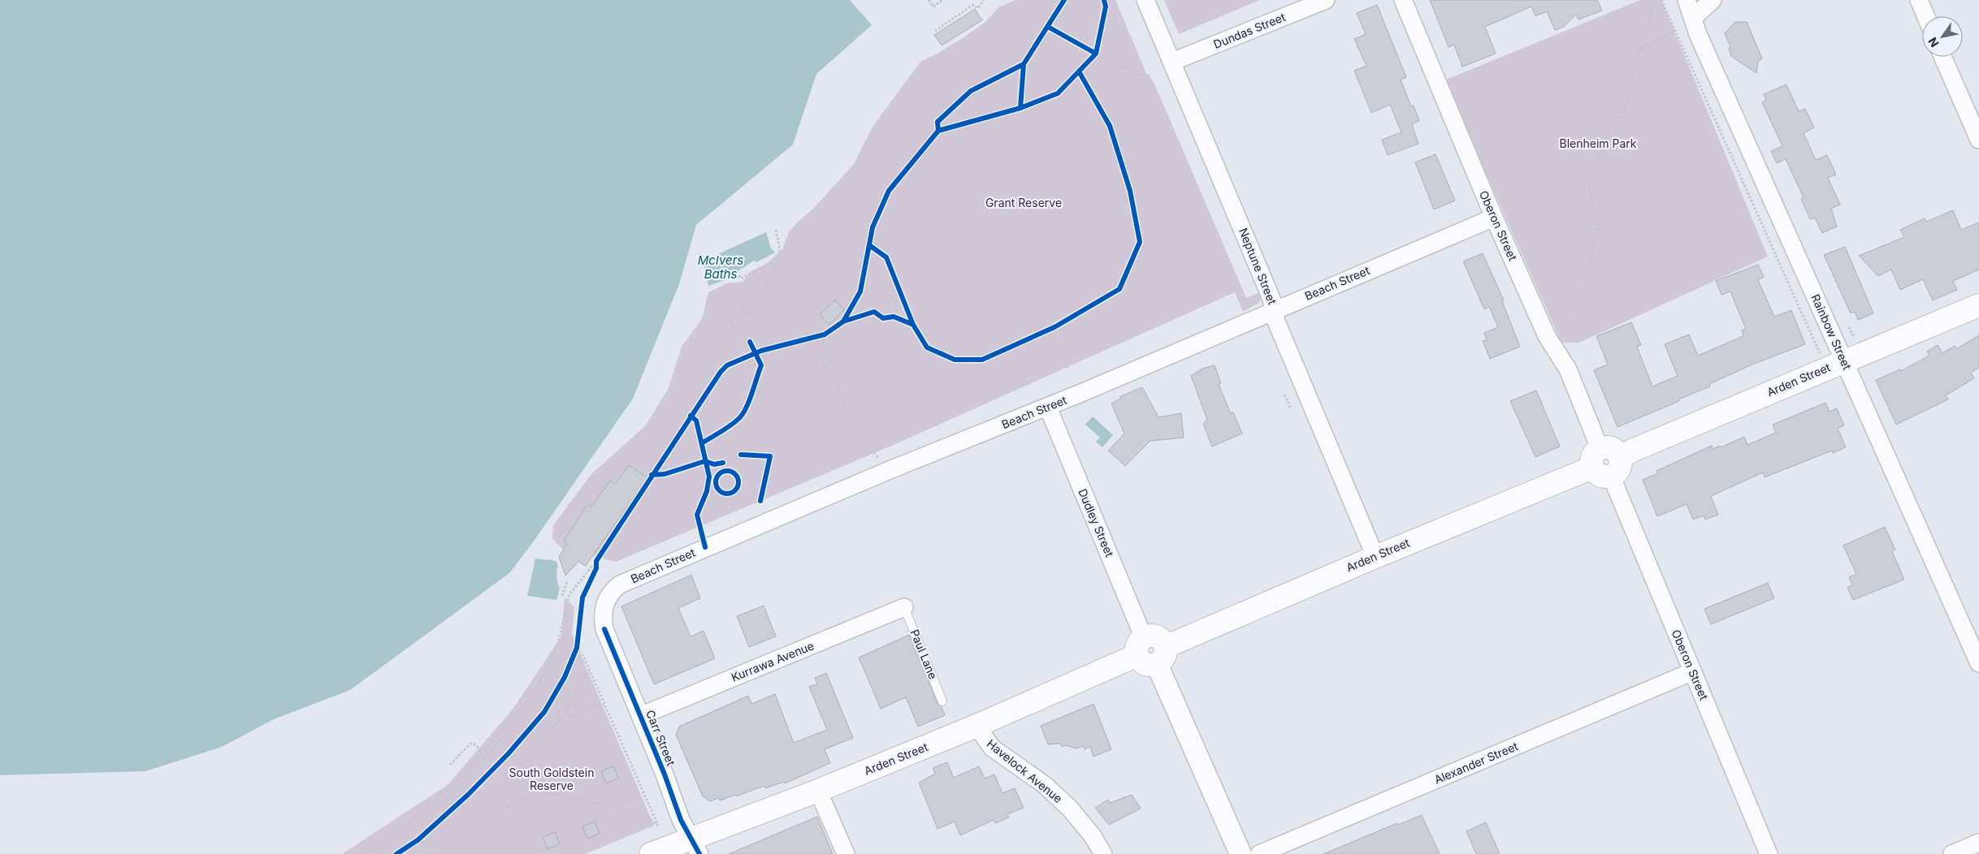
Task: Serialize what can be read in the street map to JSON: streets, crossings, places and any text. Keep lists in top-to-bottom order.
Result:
{
  "streets": {
    "main road": ["Arden Street"],
    "street": [
      "Dundas Street",
      "Oberon Street",
      "Neptune Street",
      "Beach Street",
      "Rainbow Street",
      "Dudley Street",
      "Kurrawa Avenue",
      "Carr Street",
      "Alexander Street",
      "Havelock Avenue"
    ],
    "lane": ["Paul Lane"]
  },
  "crossings": [
    ["Dundas Street", "Neptune Street"],
    ["Oberon Street", "Beach Street"],
    ["Oberon Street", "Arden Street"],
    ["Oberon Street", "Alexander Street"],
    ["Neptune Street", "Beach Street"],
    ["Neptune Street", "Arden Street"],
    ["Beach Street", "Dudley Street"],
    ["Beach Street", "Carr Street"],
    ["Rainbow Street", "Arden Street"],
    ["Arden Street", "Dudley Street"],
    ["Arden Street", "Carr Street"],
    ["Arden Street", "Havelock Avenue"],
    ["Paul Lane", "Kurrawa Avenue"],
    ["Kurrawa Avenue", "Carr Street"]
  ],
  "water": ["McIvers Baths"],
  "parks": ["Blenheim Park", "Grant Reserve", "South Goldstein Reserve"],
  "north": "bottom left"
}
